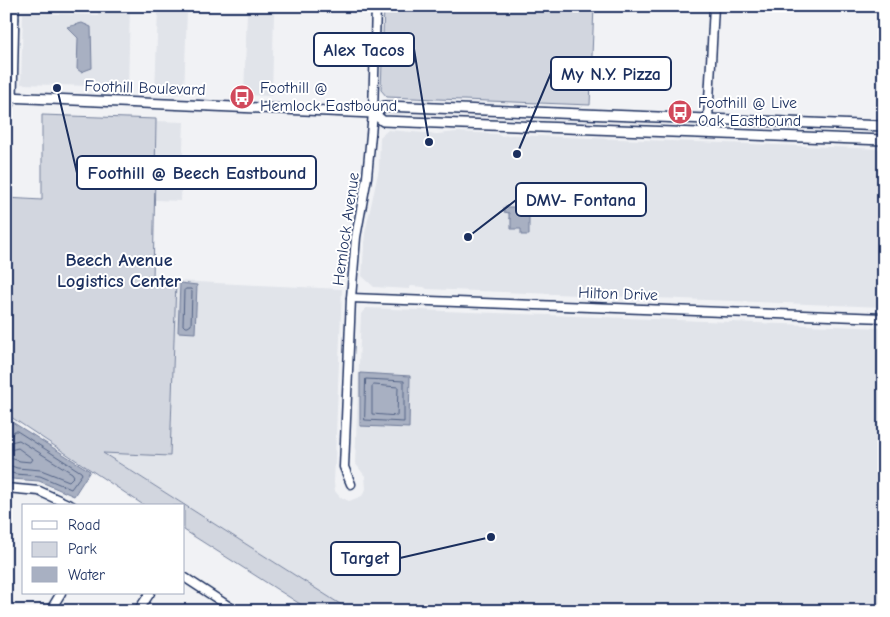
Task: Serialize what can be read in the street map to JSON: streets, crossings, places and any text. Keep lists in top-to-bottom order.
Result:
{
  "streets": {
    "main road": ["Foothill Boulevard"],
    "street": ["Hemlock Avenue", "Hilton Drive"]
  },
  "crossings": [
    ["Foothill Boulevard", "Hemlock Avenue"],
    ["Hemlock Avenue", "Hilton Drive"]
  ],
  "districts": ["Beech Avenue Logistics Center"],
  "places": {
    "other": [
      "Foothill @ Beech Eastbound",
      "Alex Tacos",
      "My N.Y. Pizza",
      "DMV- Fontana",
      "Target"
    ],
    "bus stop": ["Foothill @ Hemlock Eastbound", "Foothill @ Live Oak Eastbound"]
  },
  "legend": ["Road", "Park", "Water"]
}
